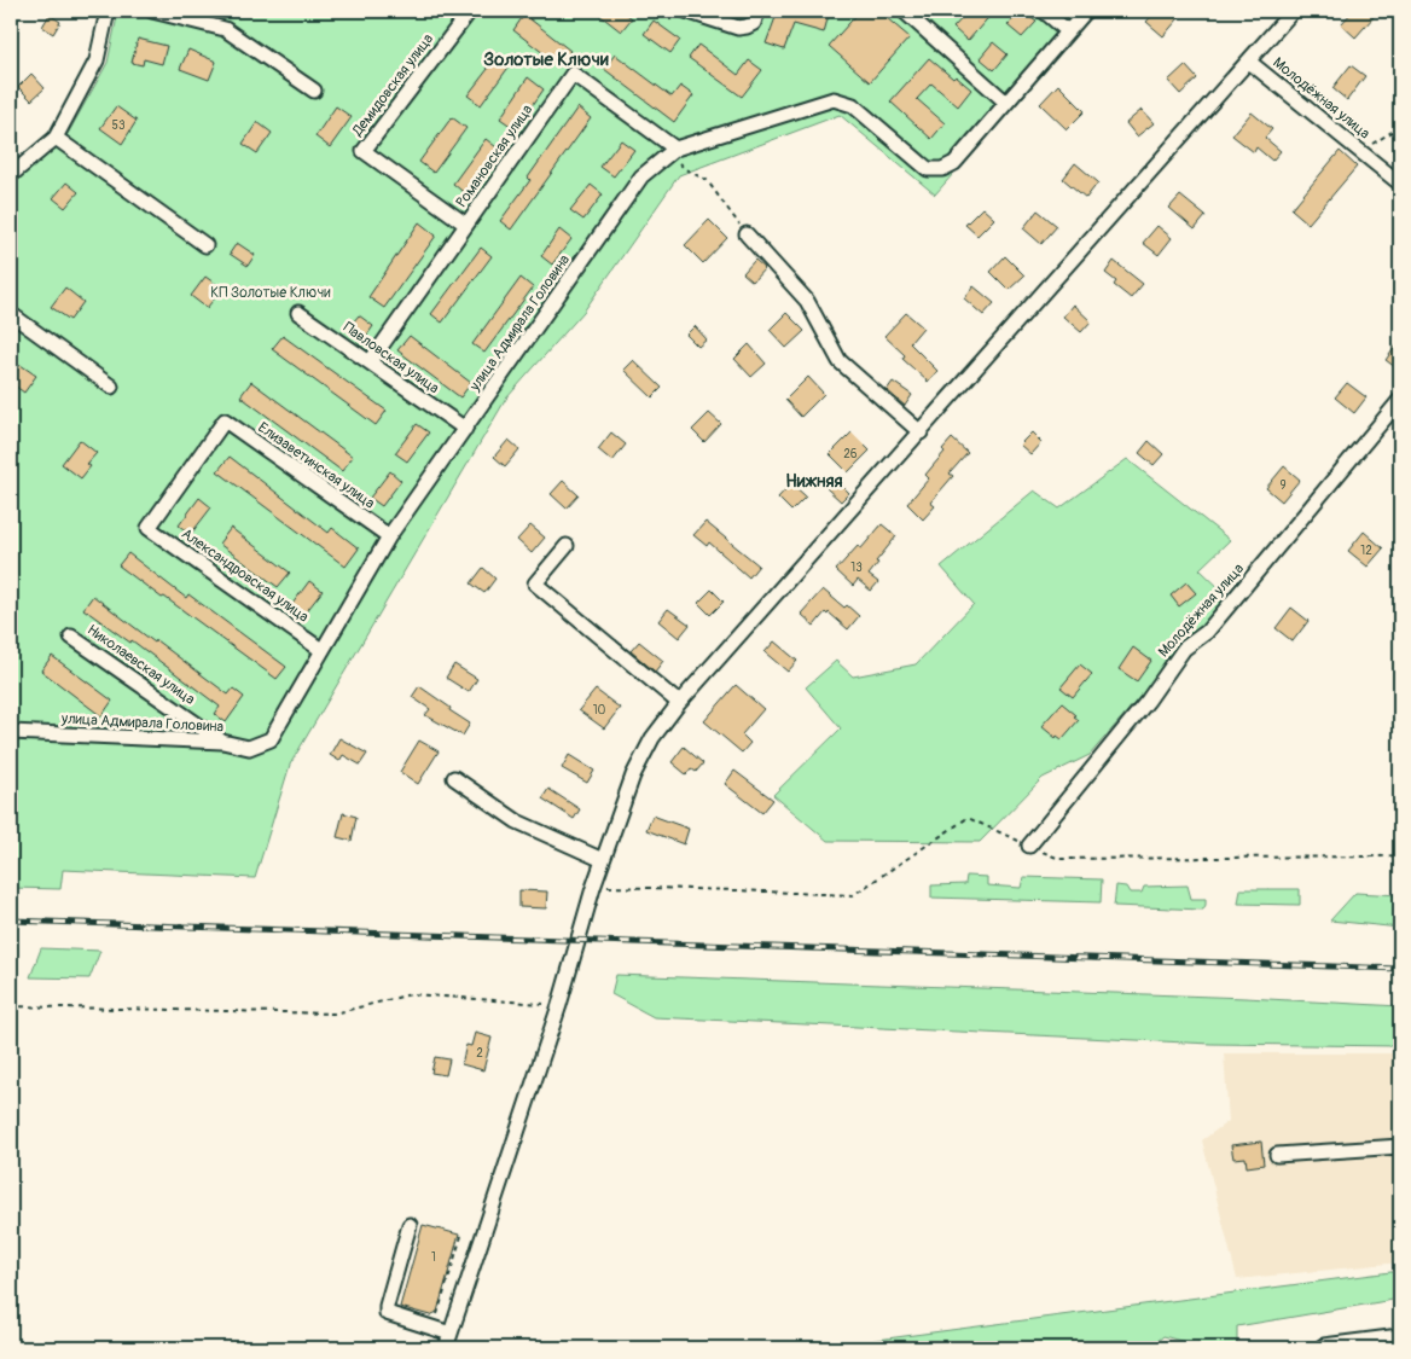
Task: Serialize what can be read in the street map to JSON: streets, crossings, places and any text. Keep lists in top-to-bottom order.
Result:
{
  "streets": {
    "street": [
      "Демидовская улица",
      "Молодёжная улица",
      "Романовская улица",
      "улица Адмирала Головина",
      "Павловская улица",
      "Елизаветинская улица",
      "Александровская улица",
      "Николаевская улица"
    ]
  },
  "crossings": [
    ["Демидовская улица", "Романовская улица"],
    ["Романовская улица", "улица Адмирала Головина"],
    ["Романовская улица", "Павловская улица"],
    ["улица Адмирала Головина", "Павловская улица"],
    ["улица Адмирала Головина", "Елизаветинская улица"],
    ["улица Адмирала Головина", "Александровская улица"],
    ["улица Адмирала Головина", "Николаевская улица"],
    ["Елизаветинская улица", "Александровская улица"]
  ],
  "districts": ["Золотые Ключи", "Нижняя"],
  "parks": ["КП Золотые Ключи"],
  "house_numbers": [
    "53",
    "26",
    "9",
    "12",
    "13",
    "10",
    "2",
    "1"
  ]
}
